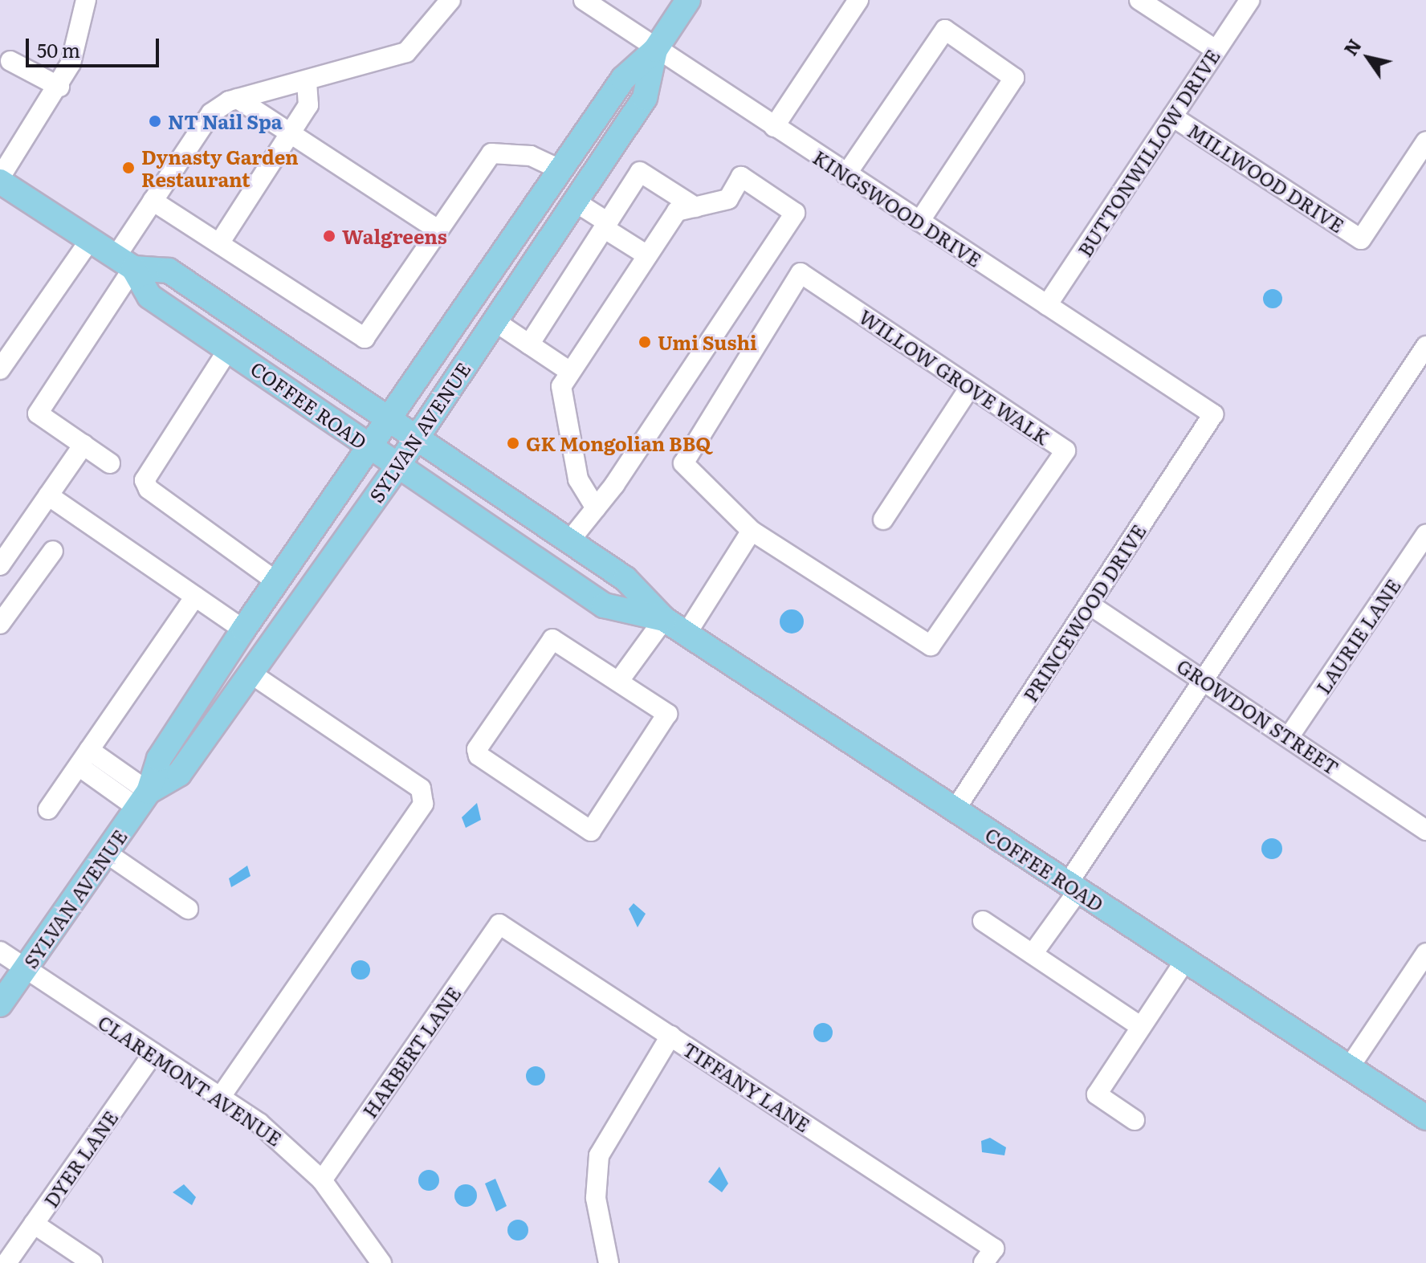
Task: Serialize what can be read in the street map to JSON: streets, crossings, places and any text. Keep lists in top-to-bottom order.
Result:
{
  "streets": {
    "main road": ["COFFEE ROAD", "SYLVAN AVENUE"],
    "street": [
      "BUTTONWILLOW DRIVE",
      "MILLWOOD DRIVE",
      "KINGSWOOD DRIVE",
      "WILLOW GROVE WALK",
      "PRINCEWOOD DRIVE",
      "LAURIE LANE",
      "GROWDON STREET",
      "HARBERT LANE",
      "CLAREMONT AVENUE",
      "TIFFANY LANE",
      "DYER LANE"
    ]
  },
  "crossings": [
    ["BUTTONWILLOW DRIVE", "MILLWOOD DRIVE"],
    ["BUTTONWILLOW DRIVE", "KINGSWOOD DRIVE"],
    ["KINGSWOOD DRIVE", "SYLVAN AVENUE"],
    ["KINGSWOOD DRIVE", "PRINCEWOOD DRIVE"],
    ["COFFEE ROAD", "SYLVAN AVENUE"],
    ["COFFEE ROAD", "PRINCEWOOD DRIVE"],
    ["SYLVAN AVENUE", "CLAREMONT AVENUE"],
    ["PRINCEWOOD DRIVE", "GROWDON STREET"],
    ["LAURIE LANE", "GROWDON STREET"],
    ["HARBERT LANE", "CLAREMONT AVENUE"],
    ["HARBERT LANE", "TIFFANY LANE"],
    ["CLAREMONT AVENUE", "DYER LANE"]
  ],
  "places": [
    "NT Nail Spa",
    "Dynasty Garden Restaurant",
    "Walgreens",
    "Umi Sushi",
    "GK Mongolian BBQ"
  ],
  "scale_bar": "50 m",
  "north": "top left"
}
